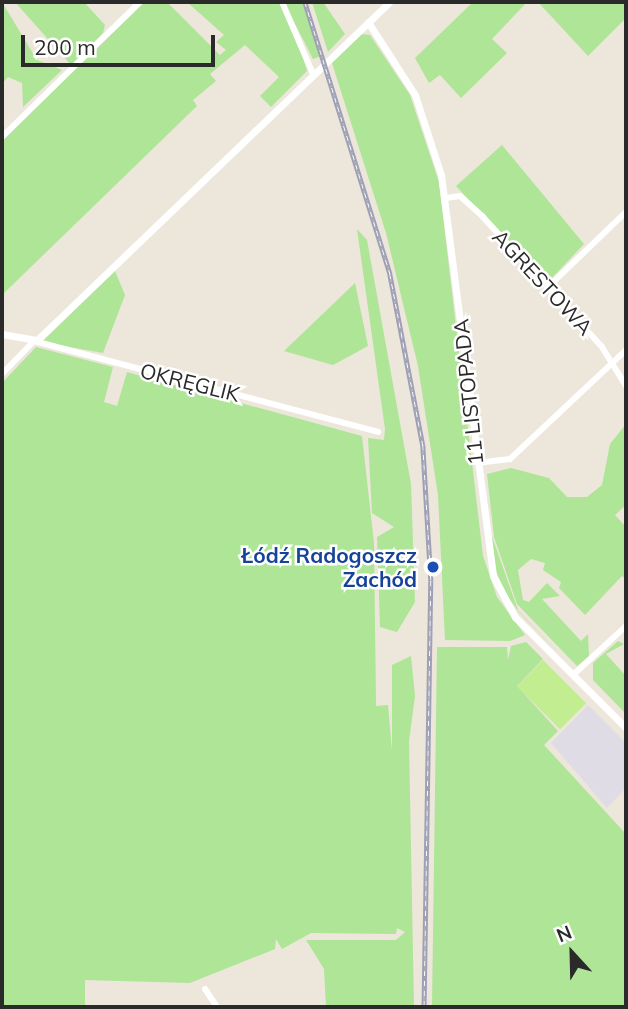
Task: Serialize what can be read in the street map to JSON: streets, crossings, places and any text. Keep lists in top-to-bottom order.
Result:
{
  "streets": {
    "street": ["AGRESTOWA", "OKRĘGLIK", "11 LISTOPADA"]
  },
  "crossings": [
    ["AGRESTOWA", "11 LISTOPADA"]
  ],
  "places": ["Łódź Radogoszcz Zachód"],
  "scale_bar": "200 m",
  "north": "top"
}
